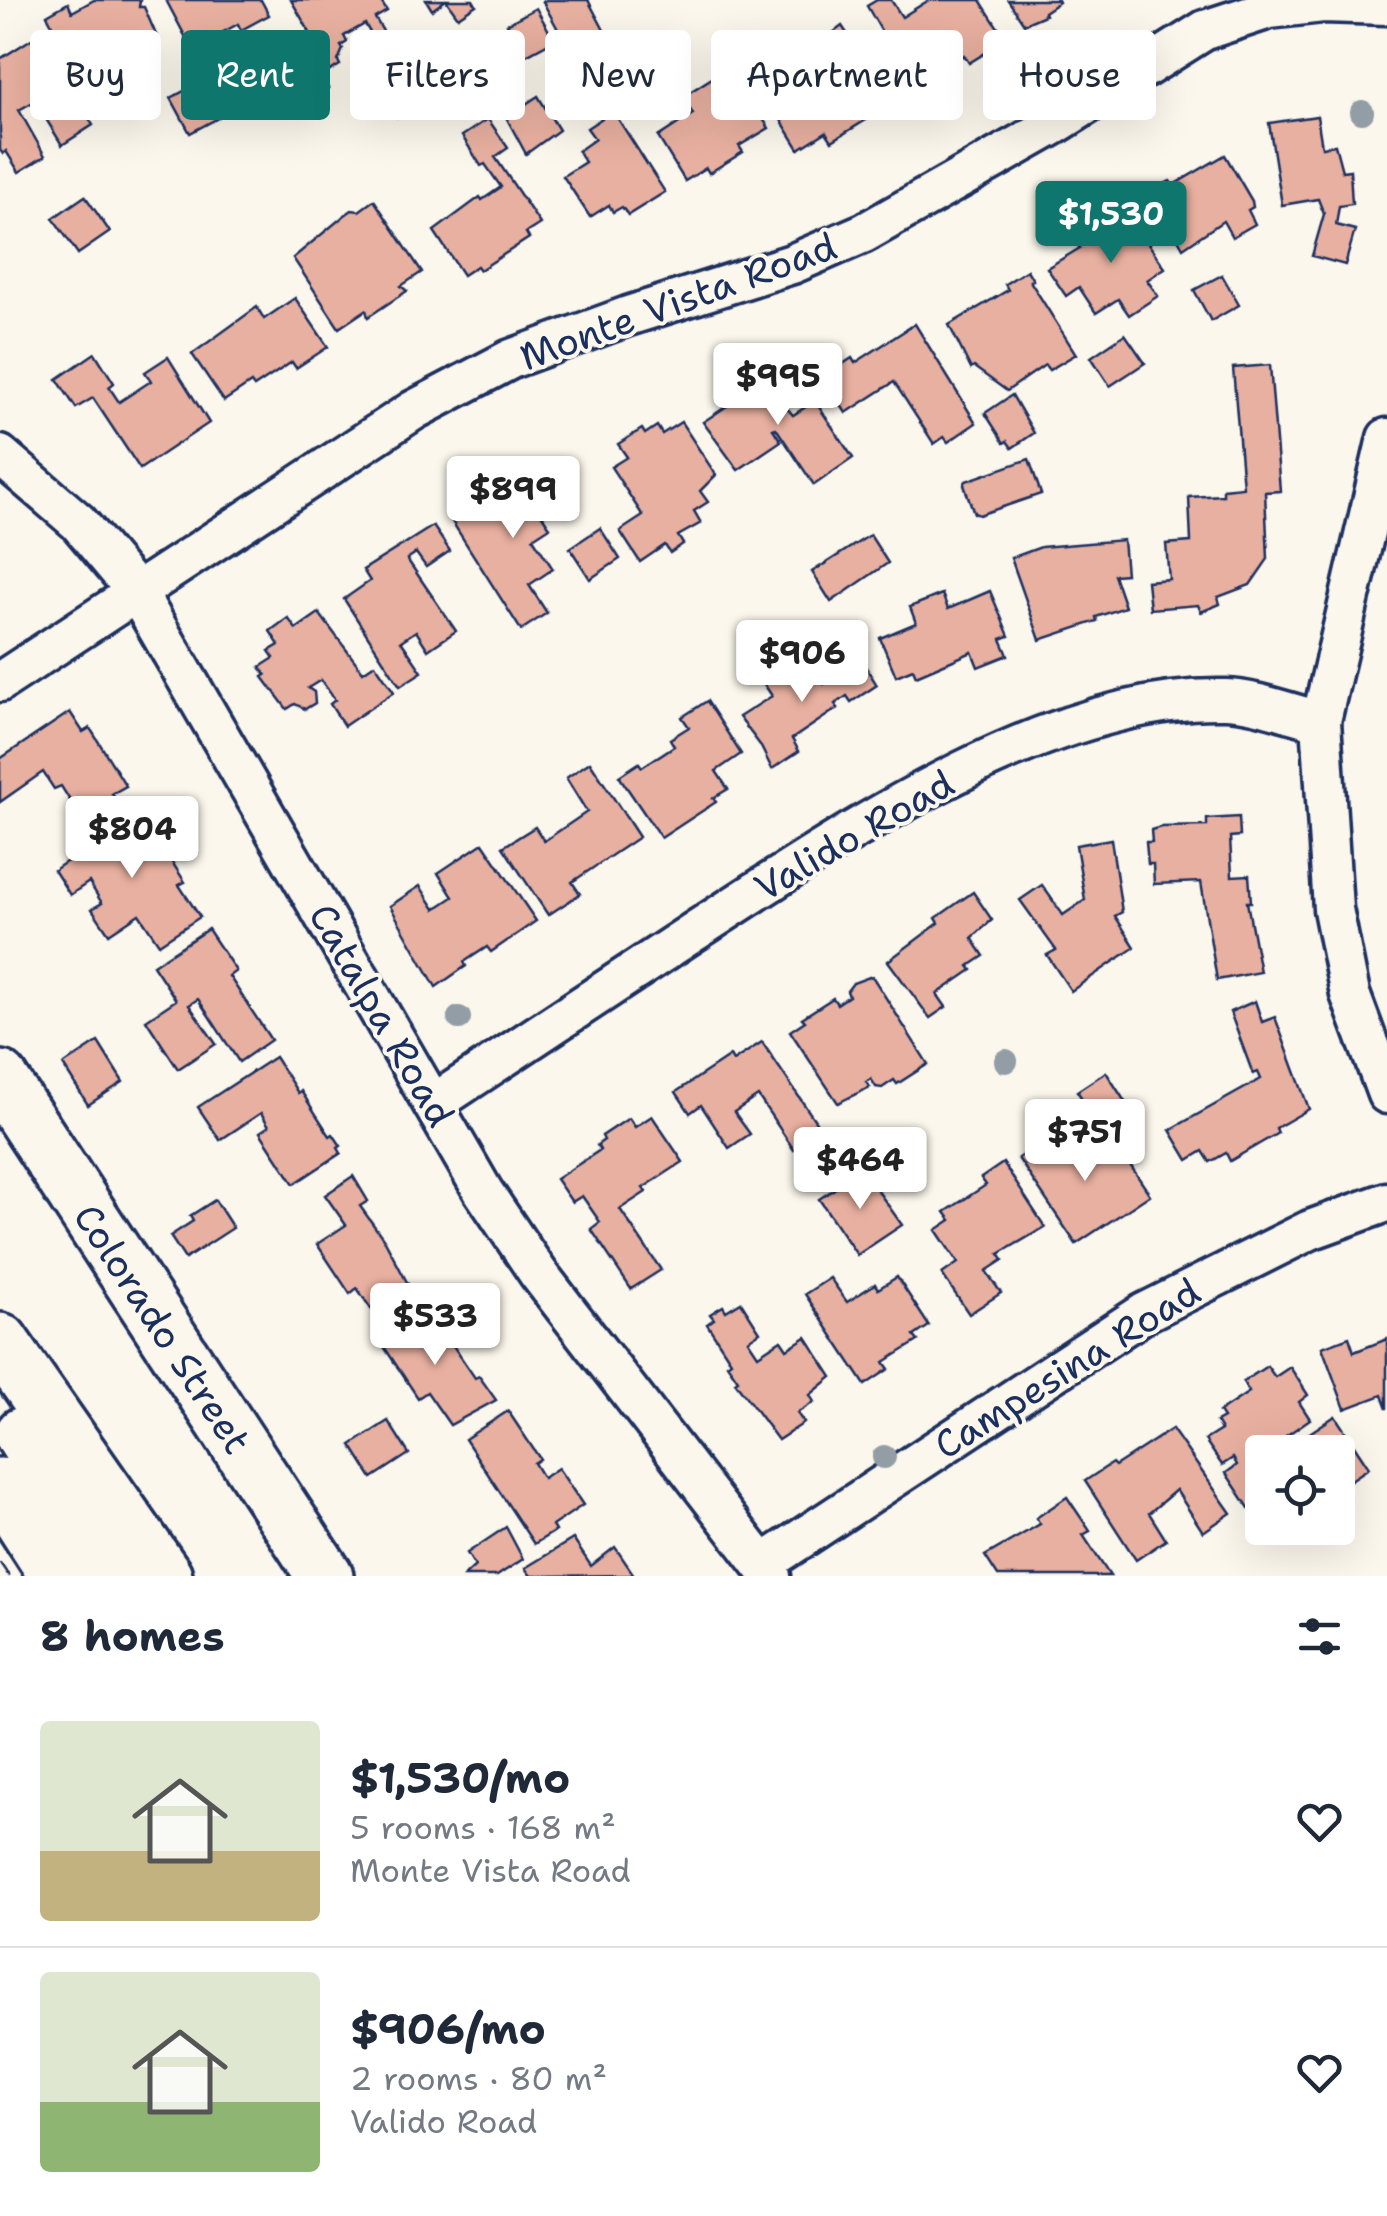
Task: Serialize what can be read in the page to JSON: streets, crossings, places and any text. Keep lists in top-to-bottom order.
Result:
{
  "streets": {
    "main road": ["Colorado Street"],
    "street": [
      "Monte Vista Road",
      "Valido Road",
      "Catalpa Road",
      "Campesina Road"
    ]
  },
  "crossings": [
    ["Monte Vista Road", "Catalpa Road"],
    ["Valido Road", "Catalpa Road"],
    ["Catalpa Road", "Campesina Road"]
  ],
  "page": {
    "chip": [
      "Buy",
      "Rent",
      "Filters",
      "New",
      "Apartment",
      "House"
    ],
    "price": [
      "$1,530",
      "$995",
      "$899",
      "$906",
      "$804",
      "$751",
      "$464",
      "$533"
    ],
    "heading": "8 homes",
    "list": [
      {
        "name": "$1,530/mo",
        "note": "5 rooms · 168 m² · Monte Vista Road"
      },
      {
        "name": "$906/mo",
        "note": "2 rooms · 80 m² · Valido Road"
      }
    ]
  }
}
